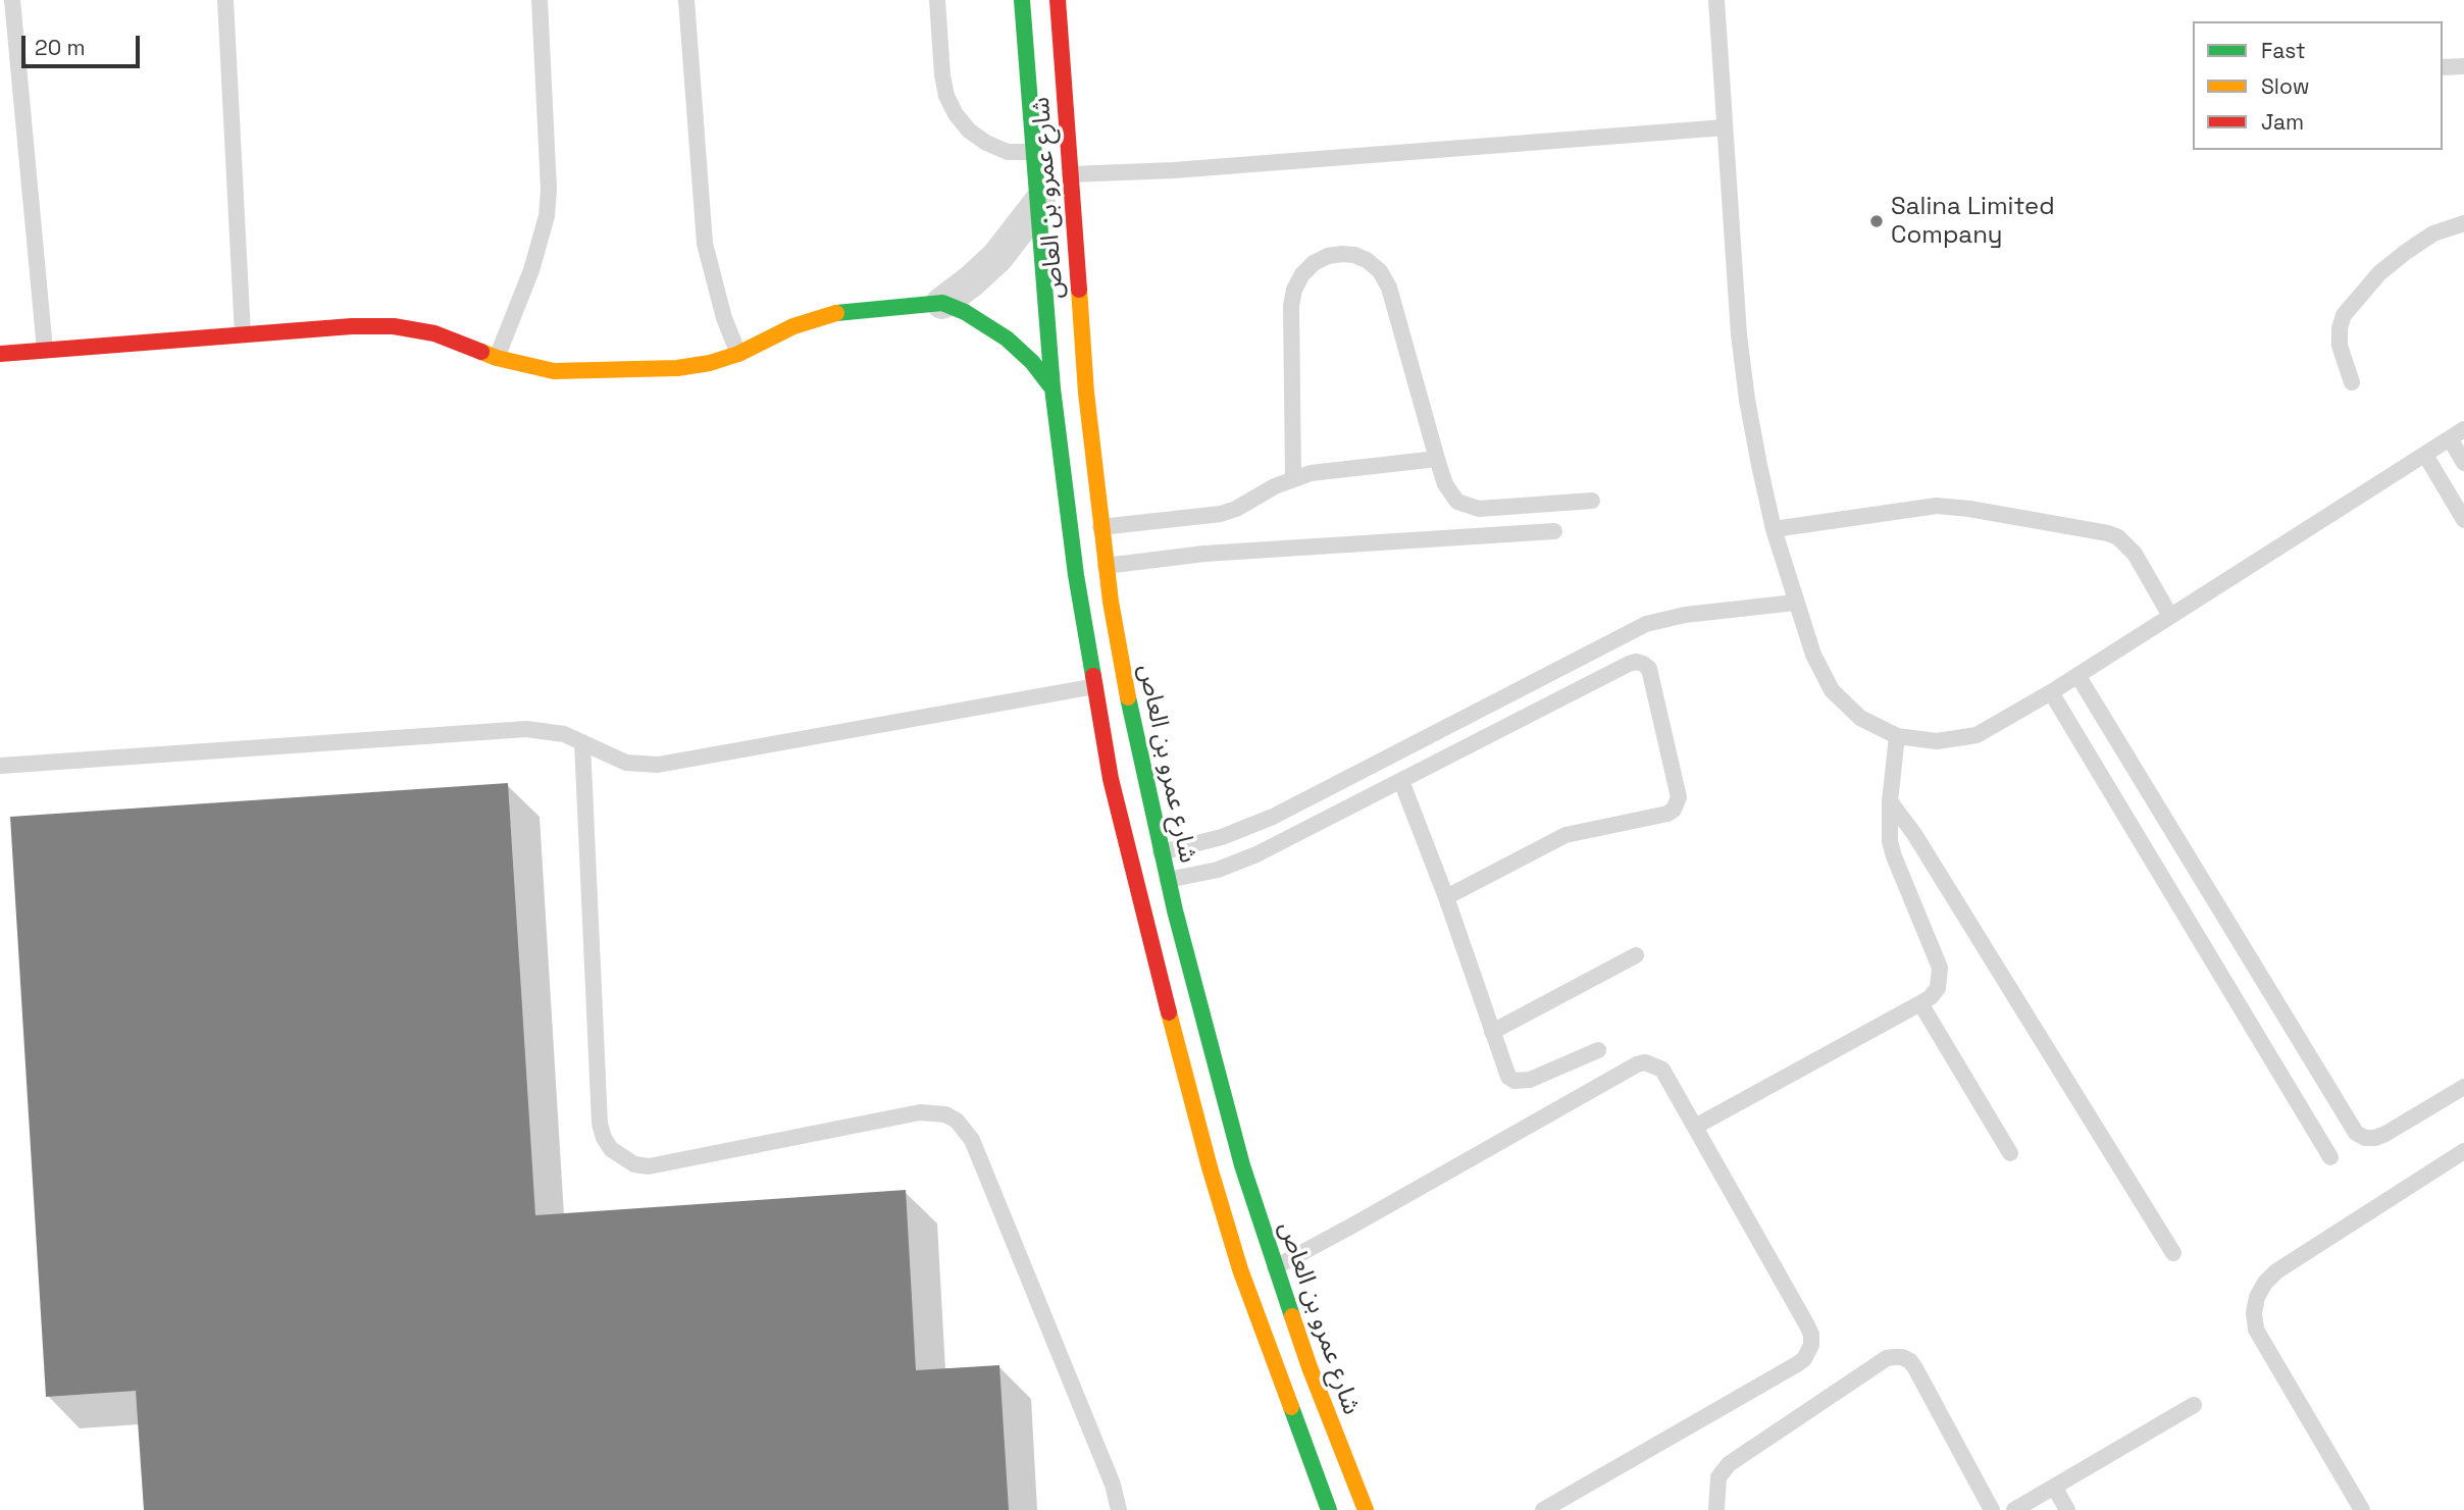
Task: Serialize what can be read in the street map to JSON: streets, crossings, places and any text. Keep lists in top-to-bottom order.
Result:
{
  "streets": {
    "main road": ["شارع عمرو بن العاص"]
  },
  "places": ["Salina Limited Company"],
  "legend": ["Fast", "Slow", "Jam"],
  "scale_bar": "20 m"
}
